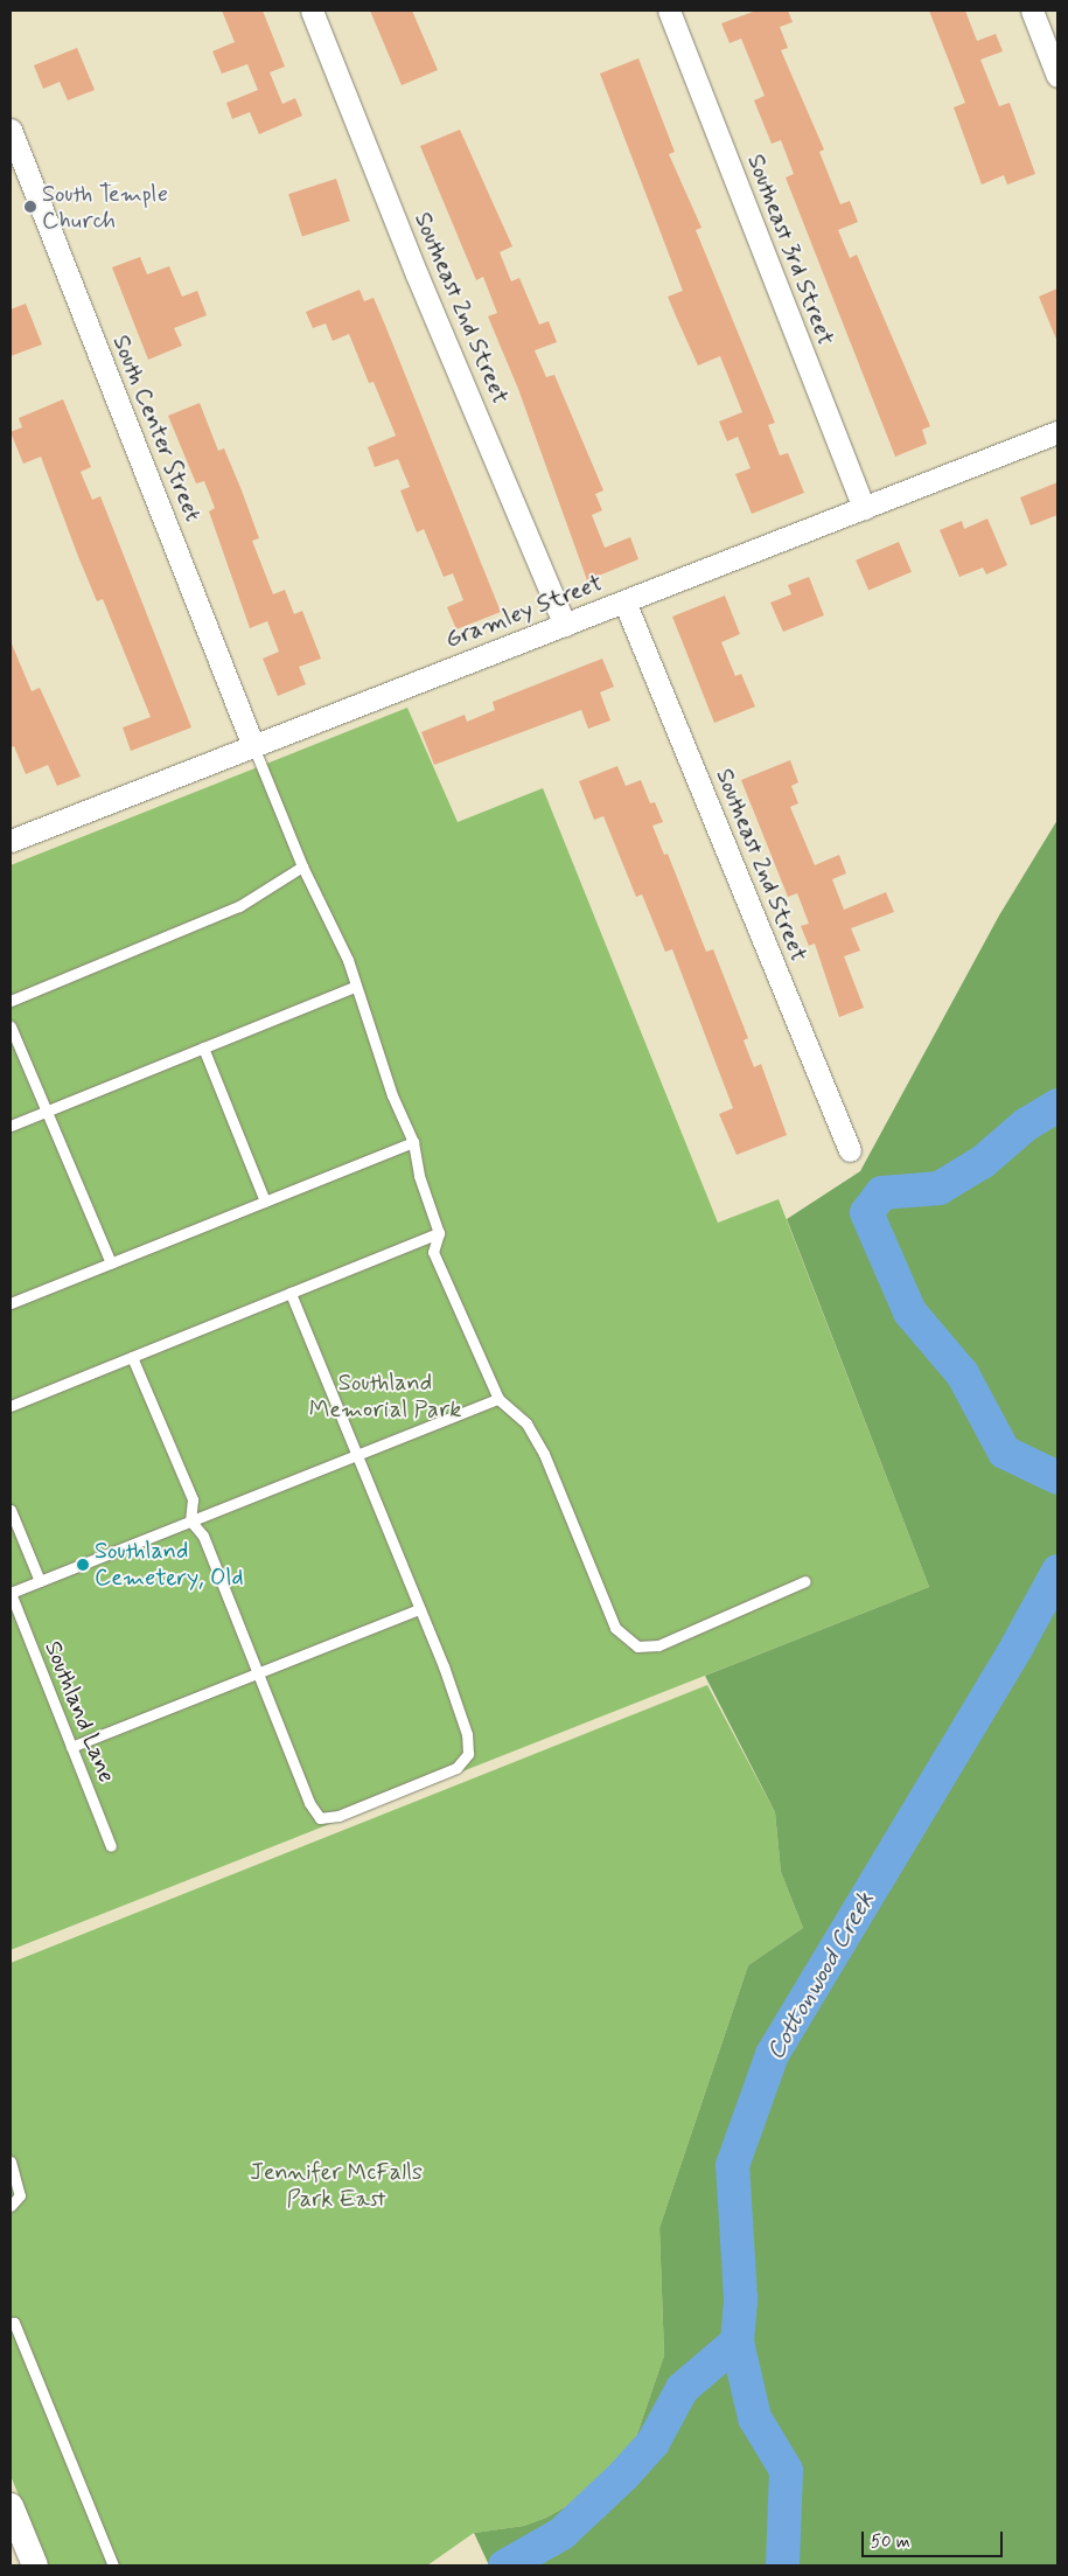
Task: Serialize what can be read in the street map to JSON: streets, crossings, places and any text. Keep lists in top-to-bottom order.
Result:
{
  "streets": {
    "street": [
      "Southeast 3rd Street",
      "Southeast 2nd Street",
      "South Center Street",
      "Gramley Street"
    ],
    "lane": ["Southland Lane"]
  },
  "crossings": [
    ["Southeast 3rd Street", "Gramley Street"],
    ["Southeast 2nd Street", "Gramley Street"],
    ["South Center Street", "Gramley Street"]
  ],
  "water": ["Cottonwood Creek"],
  "parks": ["Southland Memorial Park", "Jennifer McFalls Park East"],
  "places": ["South Temple Church", "Southland Cemetery, Old"],
  "scale_bar": "50 m"
}
